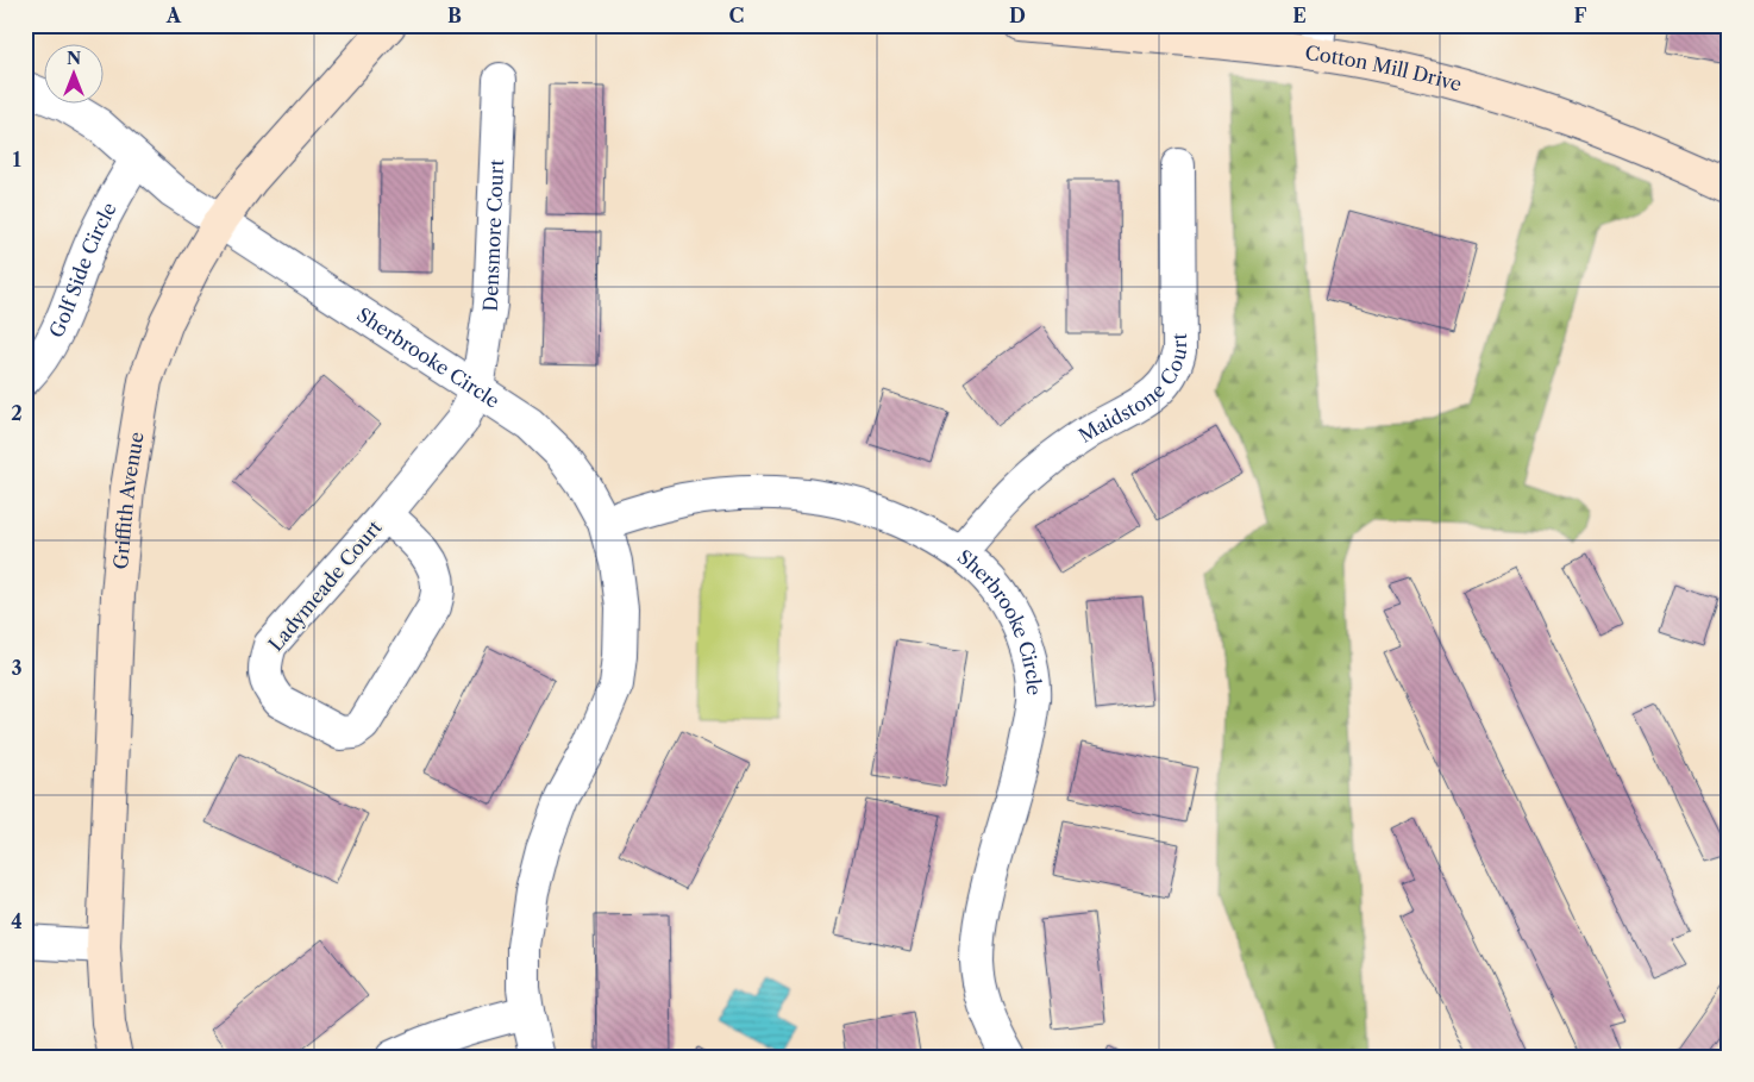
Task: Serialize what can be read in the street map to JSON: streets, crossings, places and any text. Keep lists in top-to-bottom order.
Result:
{
  "streets": {
    "street": [
      "Cotton Mill Drive",
      "Densmore Court",
      "Golf Side Circle",
      "Sherbrooke Circle",
      "Maidstone Court",
      "Griffith Avenue",
      "Ladymeade Court"
    ]
  },
  "crossings": [
    ["Densmore Court", "Sherbrooke Circle"],
    ["Densmore Court", "Ladymeade Court"],
    ["Sherbrooke Circle", "Maidstone Court"],
    ["Sherbrooke Circle", "Griffith Avenue"],
    ["Sherbrooke Circle", "Ladymeade Court"]
  ],
  "north": "top",
  "grid": {
    "columns": [
      "A",
      "B",
      "C",
      "D",
      "E",
      "F"
    ],
    "rows": [
      "1",
      "2",
      "3",
      "4"
    ]
  }
}
